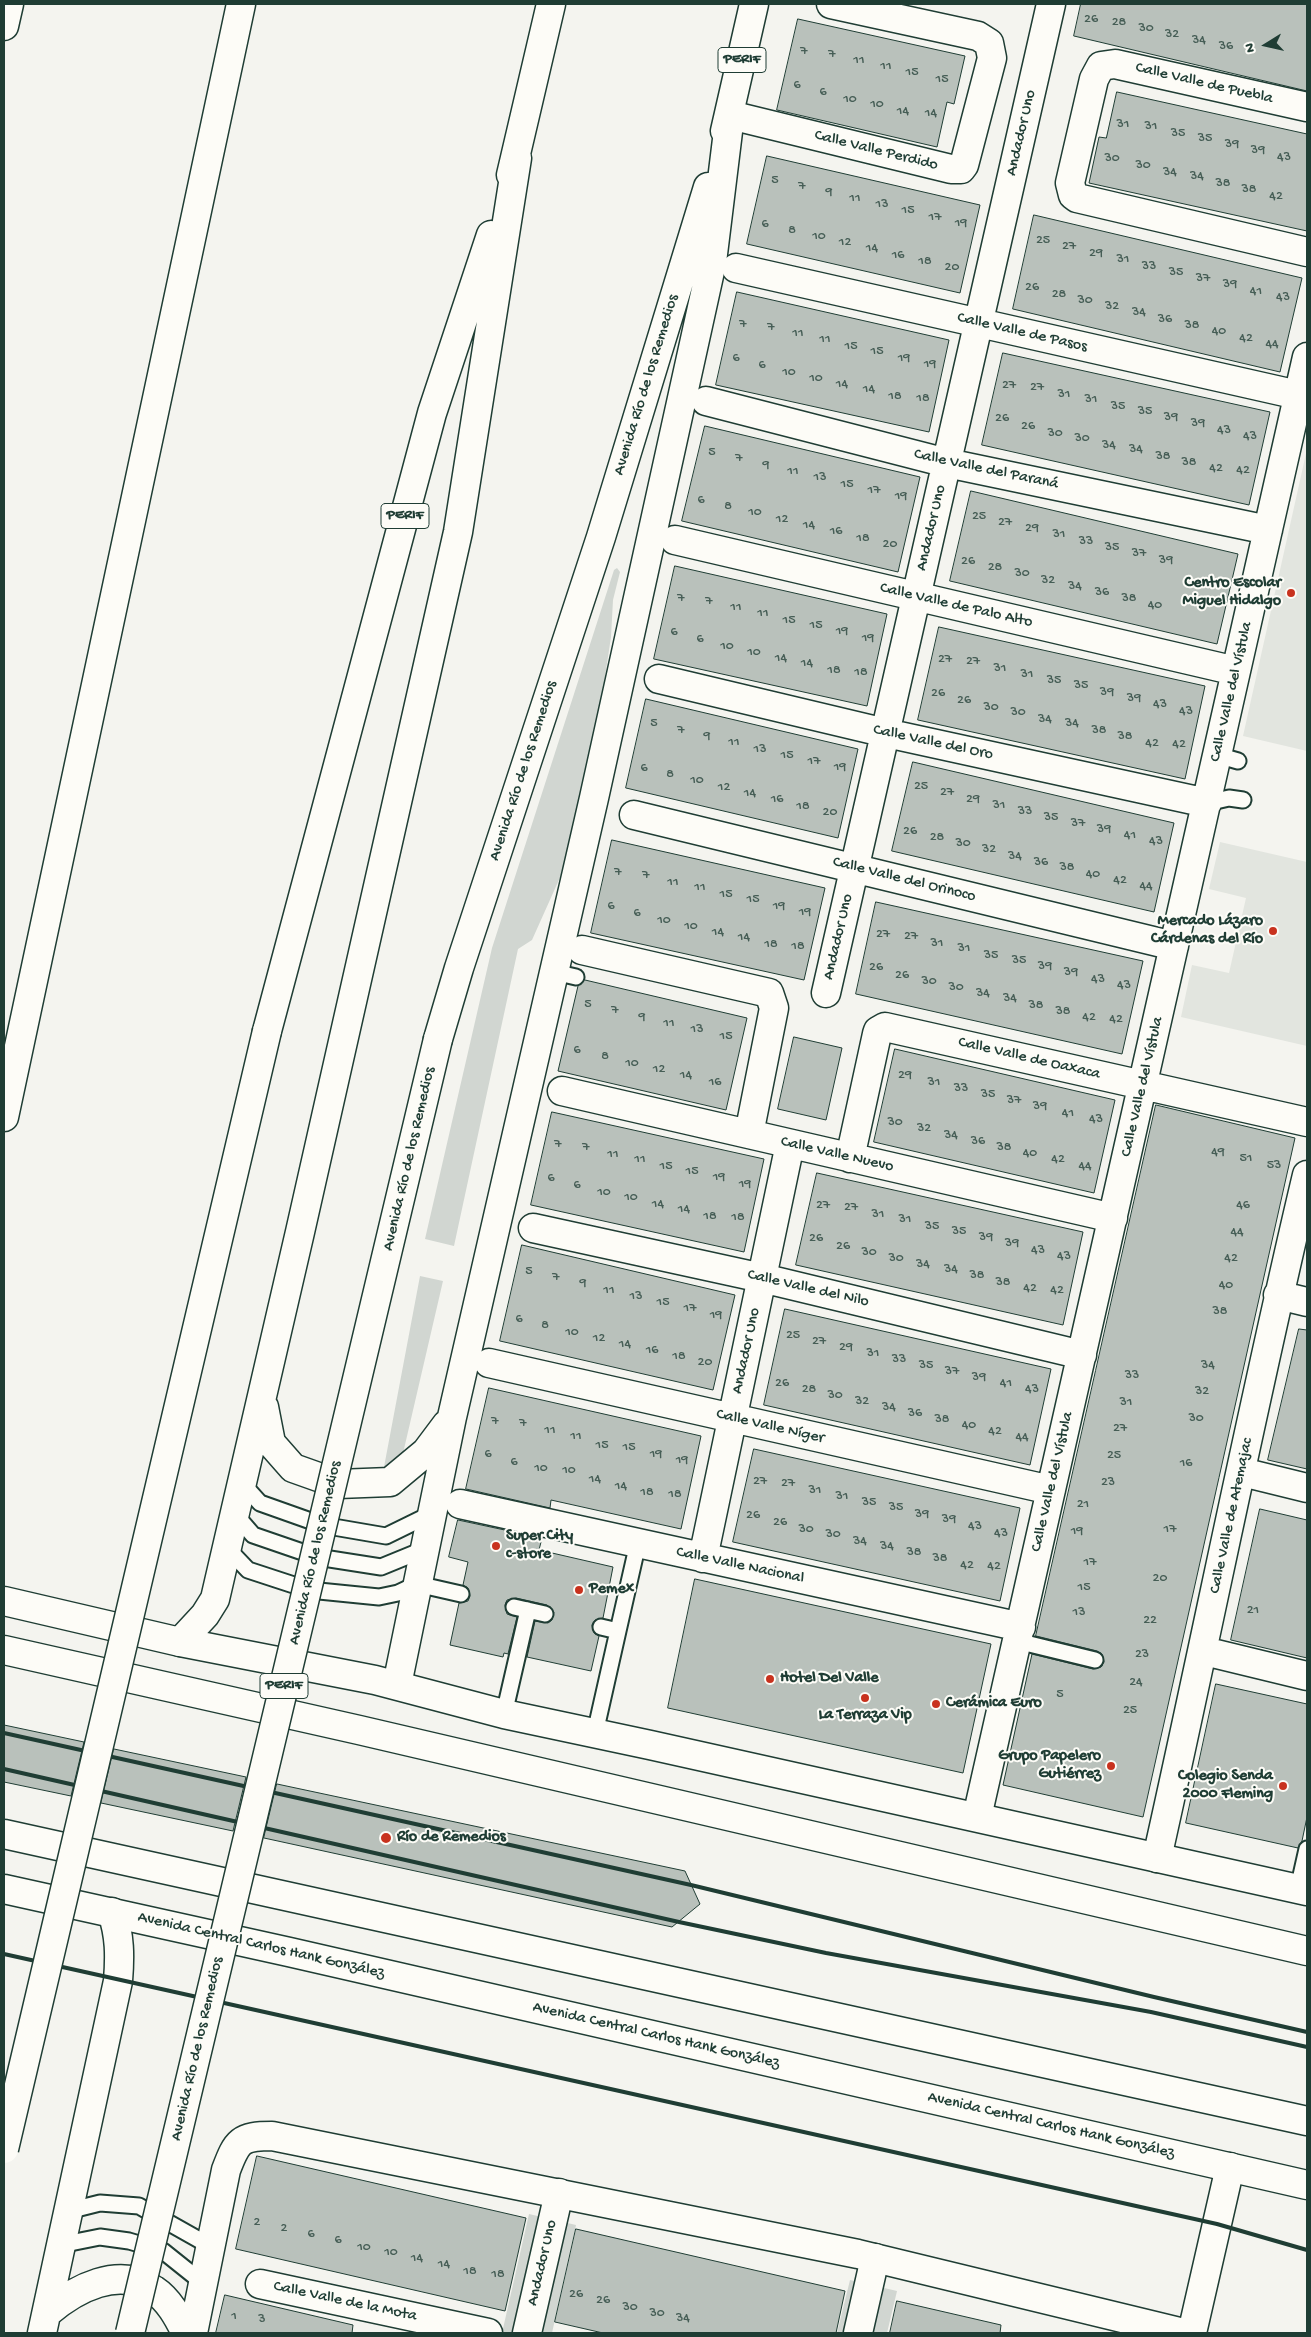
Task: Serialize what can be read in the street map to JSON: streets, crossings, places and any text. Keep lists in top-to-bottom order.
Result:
{
  "streets": {
    "main road": [
      "PERIF",
      "Calle Valle de Puebla",
      "Andador Uno",
      "Calle Valle Perdido",
      "Calle Valle de Pasos",
      "Avenida Río de los Remedios",
      "Calle Valle del Paraná",
      "Calle Valle de Palo Alto",
      "Calle Valle del Vístula",
      "Calle Valle del Oro",
      "Calle Valle del Orinoco",
      "Calle Valle de Oaxaca",
      "Calle Valle Nuevo",
      "Calle Valle del Nilo",
      "Calle Valle Níger",
      "Calle Valle de Atemajac",
      "Calle Valle Nacional",
      "Avenida Central Carlos Hank González",
      "Calle Valle de la Mota"
    ]
  },
  "crossings": [
    ["Andador Uno", "Calle Valle de Pasos"],
    ["Andador Uno", "Calle Valle del Paraná"],
    ["Andador Uno", "Calle Valle de Palo Alto"],
    ["Andador Uno", "Calle Valle del Oro"],
    ["Andador Uno", "Calle Valle del Orinoco"],
    ["Andador Uno", "Calle Valle Nuevo"],
    ["Andador Uno", "Calle Valle del Nilo"],
    ["Andador Uno", "Calle Valle Níger"],
    ["Andador Uno", "Calle Valle Nacional"],
    ["Calle Valle Perdido", "Avenida Río de los Remedios"],
    ["Calle Valle de Pasos", "Calle Valle del Vístula"],
    ["Calle Valle del Paraná", "Calle Valle del Vístula"],
    ["Calle Valle de Palo Alto", "Calle Valle del Vístula"],
    ["Calle Valle del Vístula", "Calle Valle del Oro"],
    ["Calle Valle del Vístula", "Calle Valle del Orinoco"],
    ["Calle Valle del Vístula", "Calle Valle de Oaxaca"],
    ["Calle Valle del Vístula", "Calle Valle Nuevo"],
    ["Calle Valle del Vístula", "Calle Valle del Nilo"],
    ["Calle Valle del Vístula", "Calle Valle Níger"],
    ["Calle Valle del Vístula", "Calle Valle Nacional"],
    ["Calle Valle de Oaxaca", "Calle Valle Nuevo"]
  ],
  "places": [
    "Centro Escolar Miguel Hidalgo",
    "Mercado Lázaro Cárdenas del Río",
    "Super City c-store",
    "Pemex",
    "Hotel Del Valle",
    "La Terraza Vip",
    "Cerámica Euro",
    "Grupo Papelero Gutiérrez",
    "Colegio Senda 2000 Fleming",
    "Río de Remedios"
  ],
  "house_numbers": [
    "26",
    "28",
    "30",
    "32",
    "34",
    "36",
    "7",
    "7",
    "11",
    "11",
    "15",
    "15",
    "6",
    "6",
    "10",
    "10",
    "14",
    "14",
    "31",
    "31",
    "35",
    "35",
    "39",
    "39",
    "43",
    "30",
    "30",
    "34",
    "34",
    "5",
    "38",
    "7",
    "38",
    "9",
    "42",
    "11",
    "13",
    "15",
    "17",
    "19",
    "6",
    "8",
    "10",
    "25",
    "12",
    "27",
    "14",
    "29",
    "16",
    "31",
    "18",
    "33",
    "20",
    "35",
    "37",
    "39",
    "26",
    "41",
    "28",
    "43",
    "30",
    "32",
    "34",
    "36",
    "7",
    "38",
    "7",
    "40",
    "11",
    "42",
    "11",
    "44",
    "15",
    "15",
    "6",
    "19",
    "19",
    "6",
    "10",
    "10",
    "14",
    "27",
    "27",
    "14",
    "31",
    "18",
    "18",
    "31",
    "35",
    "35",
    "39",
    "26",
    "39",
    "26",
    "43",
    "30",
    "43",
    "30",
    "34",
    "34",
    "5",
    "38",
    "7",
    "38",
    "9",
    "42",
    "42",
    "11",
    "13",
    "15",
    "17",
    "19",
    "6",
    "8",
    "10",
    "25",
    "12",
    "27",
    "14",
    "29",
    "16",
    "31",
    "18",
    "33",
    "20",
    "35",
    "37",
    "39",
    "26",
    "28",
    "30",
    "32",
    "34",
    "36",
    "7",
    "38",
    "7",
    "40",
    "11",
    "11",
    "15",
    "15",
    "19",
    "6",
    "19",
    "6",
    "10",
    "10",
    "14",
    "27",
    "27",
    "14",
    "31",
    "18",
    "18",
    "31",
    "35",
    "35",
    "39",
    "26",
    "39",
    "26",
    "43",
    "30",
    "43",
    "30",
    "34",
    "5",
    "34",
    "7",
    "38",
    "9",
    "38",
    "11",
    "42",
    "42",
    "13",
    "15",
    "17",
    "19",
    "6",
    "8",
    "10",
    "25",
    "12",
    "27",
    "14",
    "16",
    "29",
    "31",
    "18",
    "33",
    "20",
    "35",
    "37",
    "39",
    "26",
    "41",
    "28",
    "43",
    "30",
    "32",
    "34",
    "36",
    "38",
    "7",
    "40",
    "7",
    "42",
    "11",
    "44",
    "11",
    "15",
    "15",
    "6",
    "19",
    "19",
    "6",
    "10",
    "10",
    "14",
    "27",
    "27",
    "14",
    "31",
    "18",
    "18",
    "31",
    "35",
    "35",
    "39",
    "26",
    "39",
    "26",
    "43",
    "30",
    "43",
    "30",
    "34",
    "34",
    "5",
    "38",
    "7",
    "38",
    "9",
    "42",
    "42",
    "11",
    "13",
    "15",
    "6",
    "8",
    "10",
    "12",
    "14",
    "29",
    "16",
    "31",
    "33",
    "35",
    "37",
    "39",
    "41",
    "43",
    "30",
    "32",
    "34",
    "36",
    "7",
    "7",
    "38",
    "49",
    "40",
    "11",
    "51",
    "11",
    "42",
    "53",
    "15",
    "44",
    "15",
    "19",
    "6",
    "19",
    "6",
    "10",
    "10",
    "14",
    "27",
    "46",
    "27",
    "14",
    "31",
    "18",
    "18",
    "31",
    "35",
    "35",
    "44",
    "39",
    "26",
    "39",
    "26",
    "43",
    "30",
    "43",
    "30",
    "42",
    "34",
    "34",
    "5",
    "38",
    "7",
    "38",
    "9",
    "40",
    "42",
    "11",
    "42",
    "13",
    "15",
    "17",
    "38",
    "19",
    "6",
    "8",
    "10",
    "25",
    "12",
    "27",
    "14",
    "29",
    "16",
    "31",
    "18",
    "33",
    "20",
    "35",
    "34",
    "37",
    "33",
    "39",
    "26",
    "41",
    "28",
    "43",
    "32",
    "30",
    "32",
    "31",
    "34",
    "36",
    "30",
    "38",
    "7",
    "7",
    "40",
    "27",
    "11",
    "42",
    "11",
    "44",
    "15",
    "15",
    "6",
    "19",
    "25",
    "19",
    "6",
    "16",
    "10",
    "10",
    "14",
    "27",
    "23",
    "27",
    "14",
    "31",
    "18",
    "18",
    "31",
    "35",
    "21",
    "35",
    "39",
    "26",
    "39",
    "26",
    "43",
    "30",
    "17",
    "19",
    "43",
    "30",
    "34",
    "34",
    "38",
    "38",
    "17",
    "42",
    "42",
    "20",
    "15",
    "21",
    "13",
    "22",
    "23",
    "24",
    "5",
    "25",
    "2",
    "2",
    "6",
    "6",
    "10",
    "10",
    "14",
    "14",
    "18",
    "18",
    "26",
    "26",
    "30",
    "30",
    "1",
    "34",
    "3"
  ],
  "north": "left"
}
